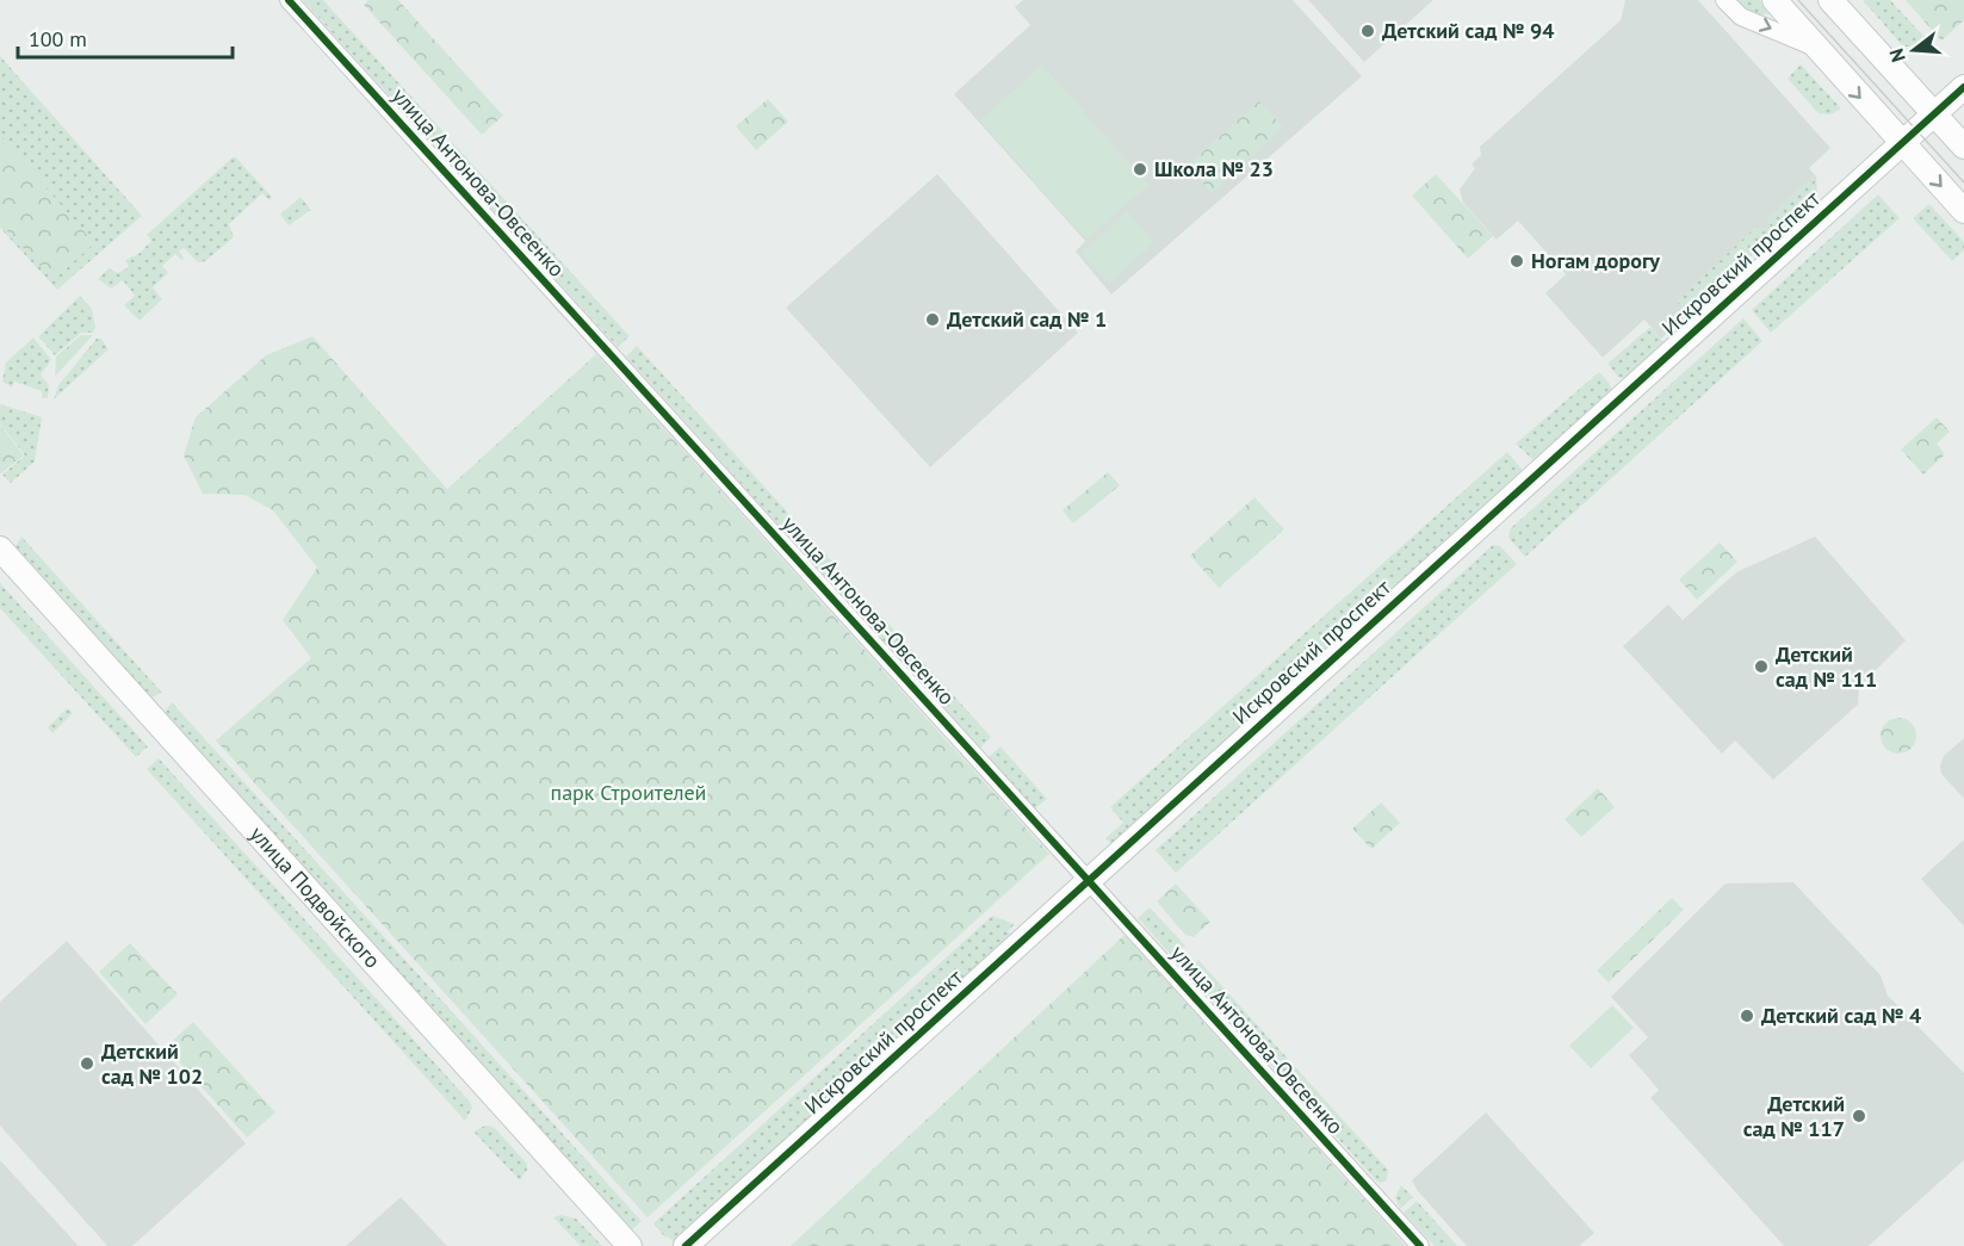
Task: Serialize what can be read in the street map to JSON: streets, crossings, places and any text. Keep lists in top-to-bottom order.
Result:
{
  "streets": {
    "street": ["улица Антонова-Овсеенко", "Искровский проспект", "улица Подвойского"]
  },
  "crossings": [
    ["улица Антонова-Овсеенко", "Искровский проспект"]
  ],
  "parks": ["парк Строителей"],
  "places": [
    "Детский сад № 94",
    "Школа № 23",
    "Ногам дорогу",
    "Детский сад № 1",
    "Детский сад № 111",
    "Детский сад № 4",
    "Детский сад № 102",
    "Детский сад № 117"
  ],
  "scale_bar": "100 m",
  "north": "left"
}
